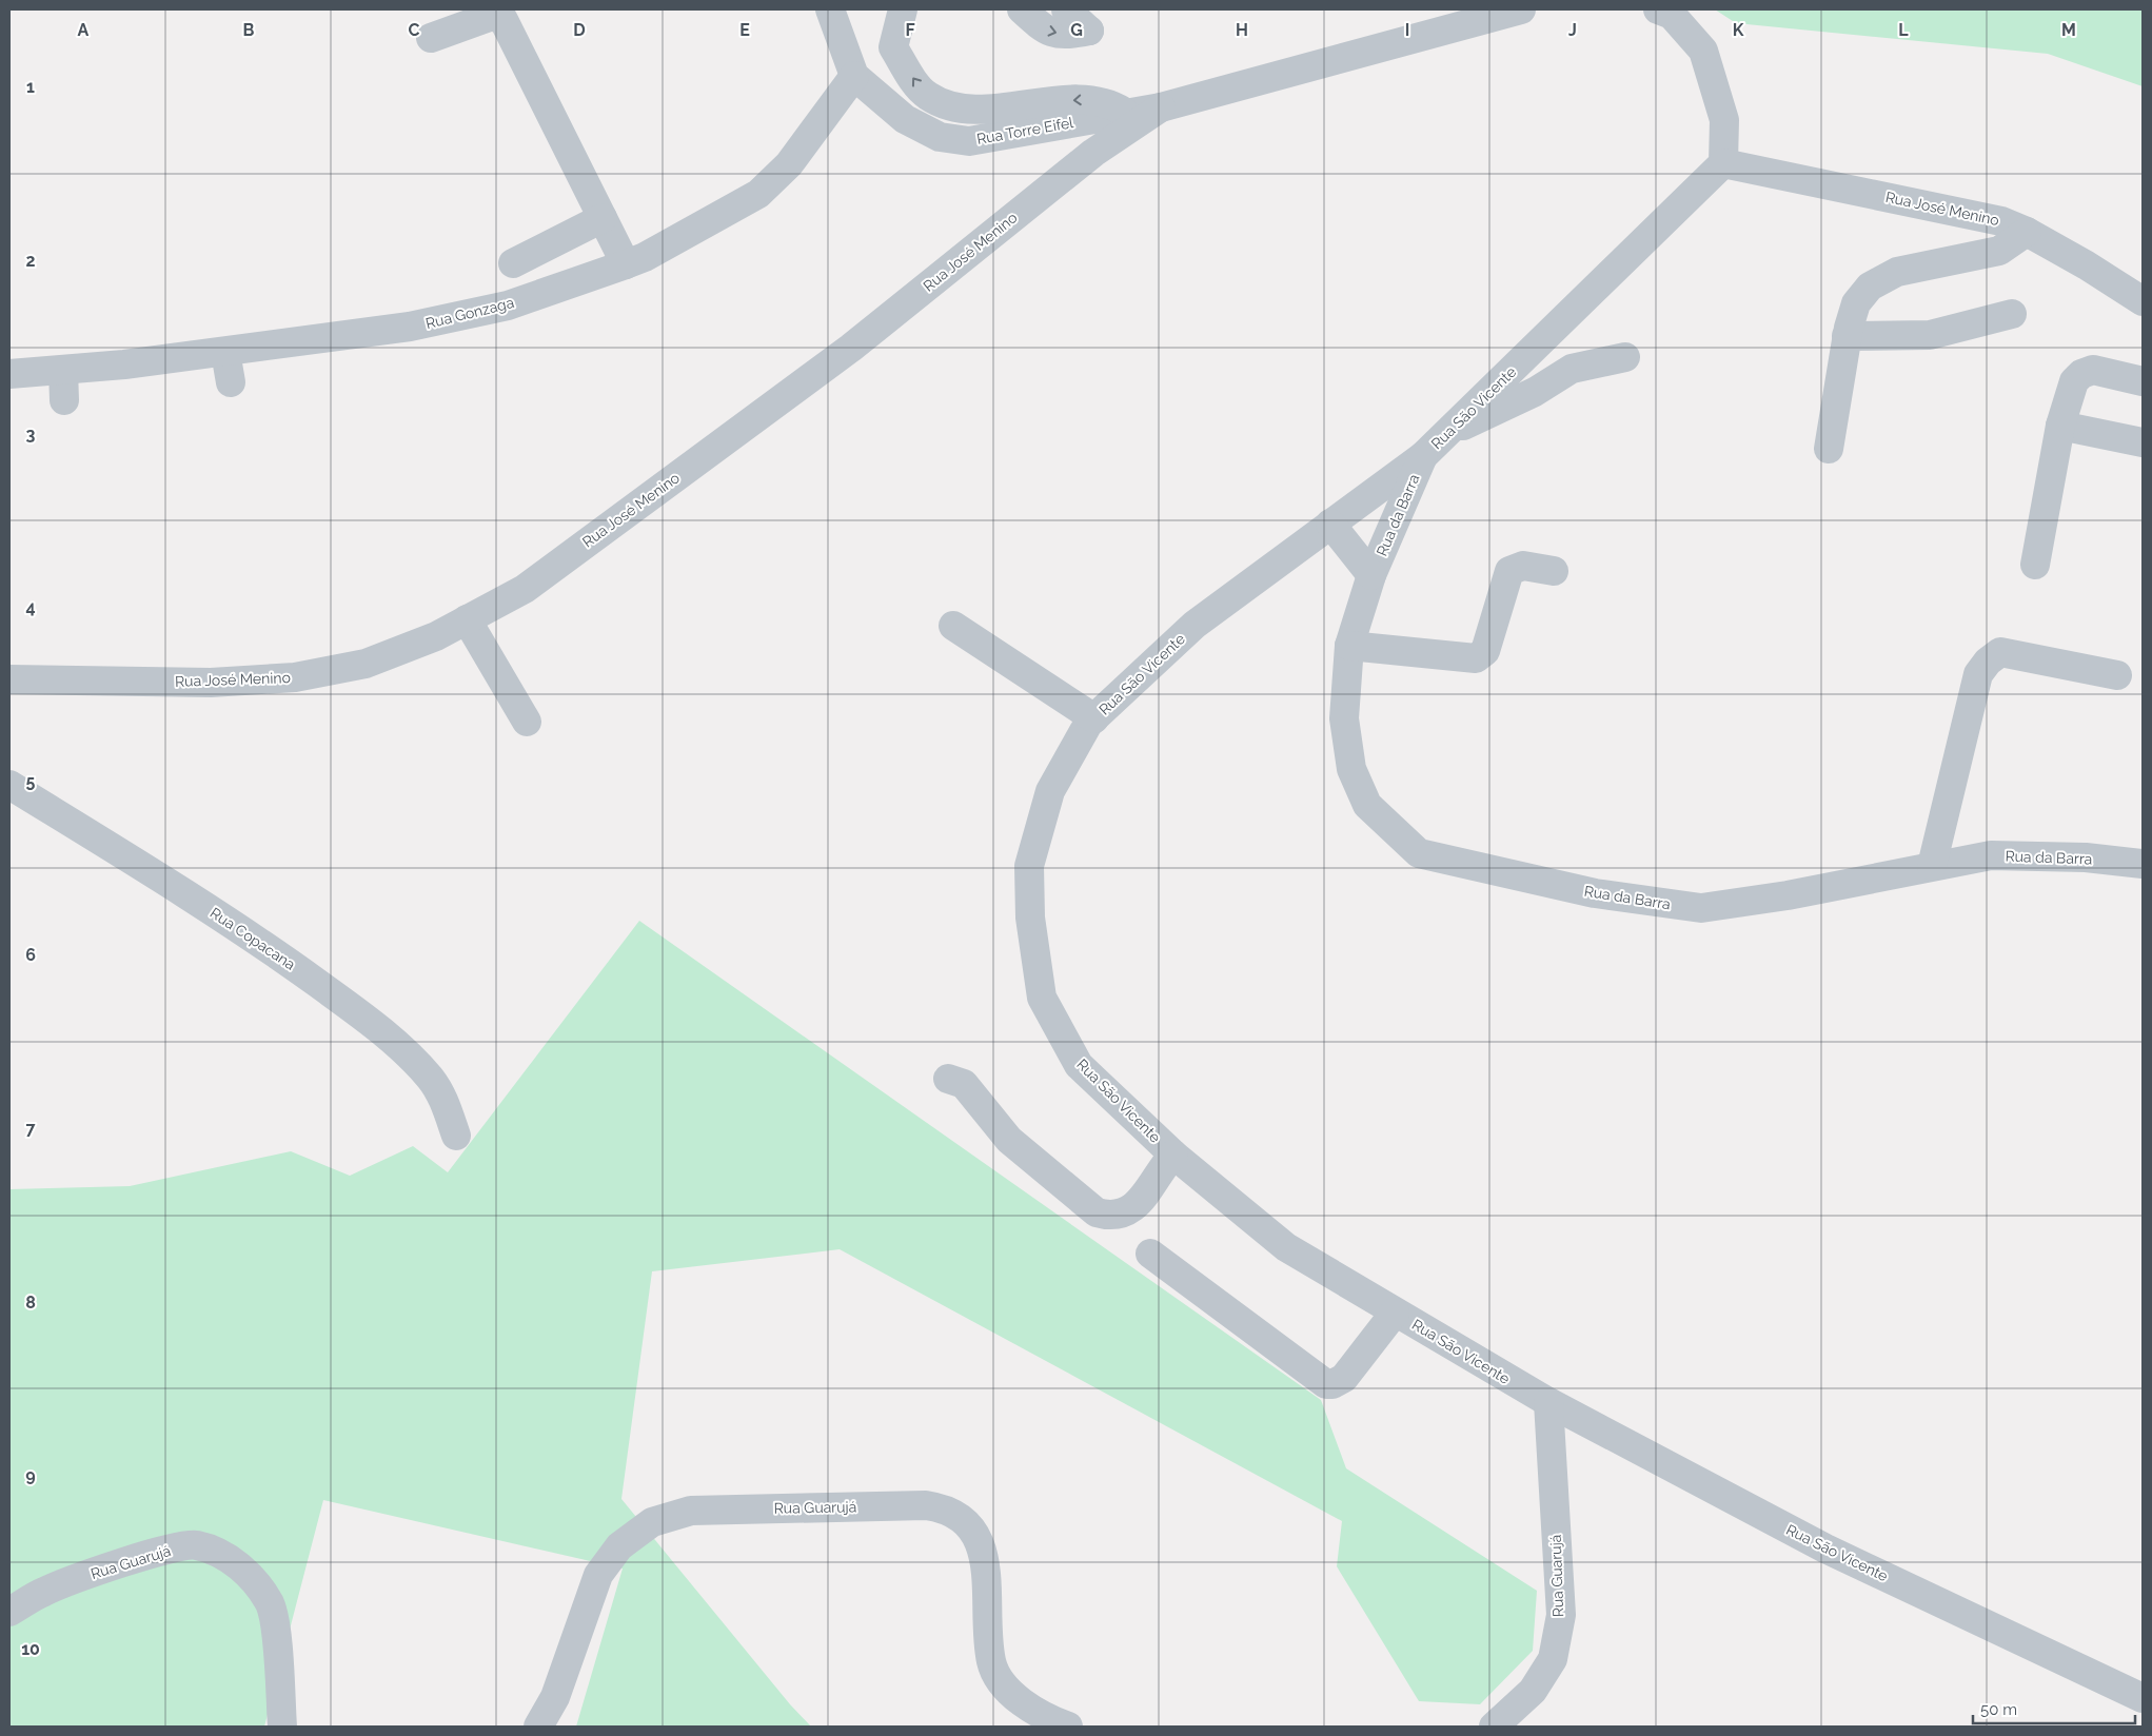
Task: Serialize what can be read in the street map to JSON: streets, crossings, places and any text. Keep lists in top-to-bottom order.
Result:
{
  "streets": {
    "street": [
      "Rua Torre Eifel",
      "Rua José Menino",
      "Rua Gonzaga",
      "Rua São Vicente",
      "Rua da Barra",
      "Rua Copacana",
      "Rua Guarujá"
    ]
  },
  "crossings": [
    ["Rua Torre Eifel", "Rua José Menino"],
    ["Rua Torre Eifel", "Rua Gonzaga"],
    ["Rua José Menino", "Rua São Vicente"],
    ["Rua São Vicente", "Rua da Barra"],
    ["Rua São Vicente", "Rua Guarujá"]
  ],
  "scale_bar": "50 m",
  "grid": {
    "columns": [
      "A",
      "B",
      "C",
      "D",
      "E",
      "F",
      "G",
      "H",
      "I",
      "J",
      "K",
      "L",
      "M"
    ],
    "rows": [
      "1",
      "2",
      "3",
      "4",
      "5",
      "6",
      "7",
      "8",
      "9",
      "10"
    ]
  }
}
